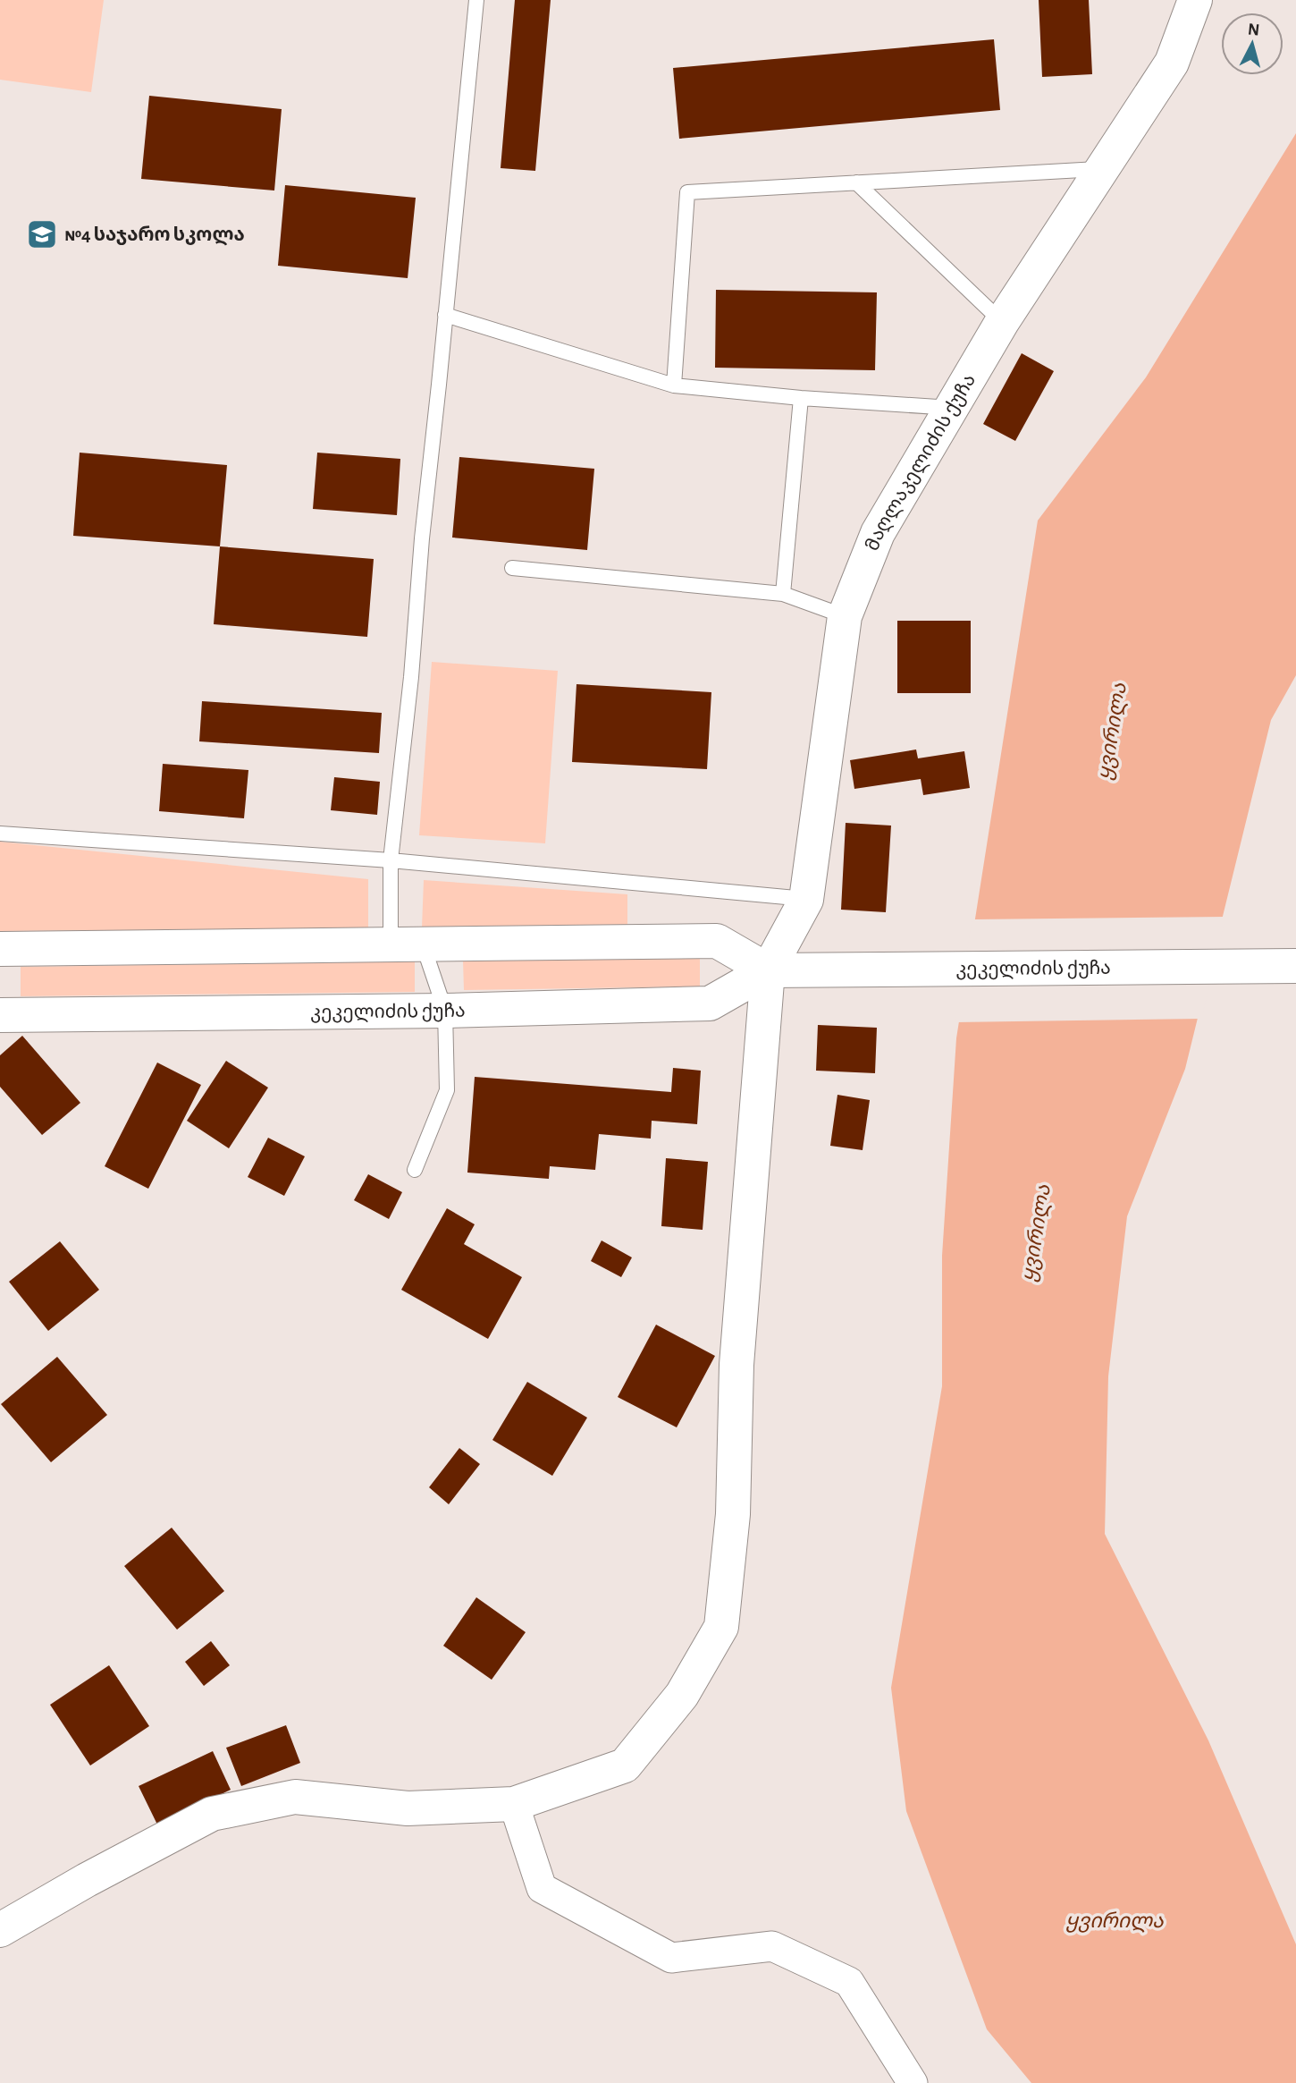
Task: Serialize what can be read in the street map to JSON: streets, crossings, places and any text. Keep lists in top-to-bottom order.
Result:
{
  "streets": {
    "street": ["მაღლაკელიძის ქუჩა", "კეკელიძის ქუჩა"]
  },
  "crossings": [
    ["მაღლაკელიძის ქუჩა", "კეკელიძის ქუჩა"]
  ],
  "water": ["ყვირილა"],
  "places": {
    "school or university": ["№4 საჯარო სკოლა"]
  },
  "north": "top"
}
